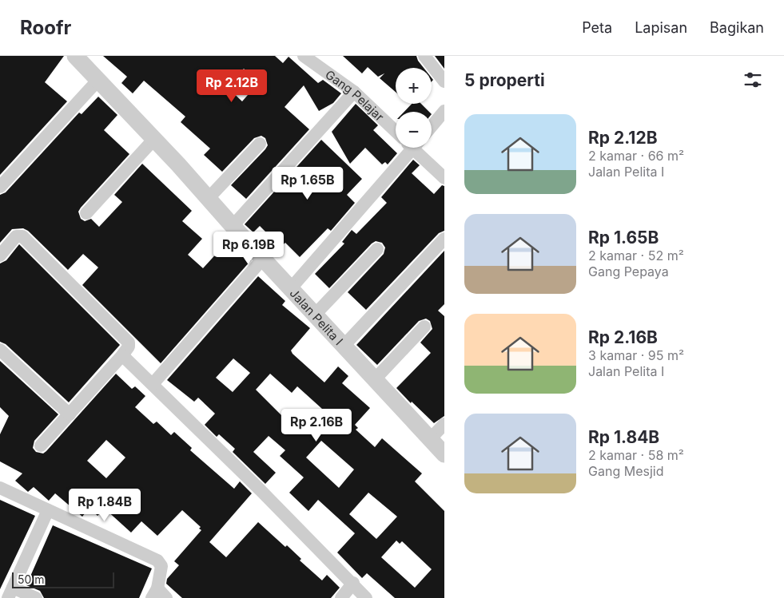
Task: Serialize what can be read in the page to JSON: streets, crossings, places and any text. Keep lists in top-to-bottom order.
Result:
{
  "streets": {
    "street": ["Gang Pelajar", "Jalan Pelita I"]
  },
  "scale_bar": "50 m",
  "page": {
    "header": "Roofr",
    "nav": ["Peta", "Lapisan", "Bagikan"],
    "heading": "5 properti",
    "map_buttons": ["+", "−"],
    "price": [
      "Rp 2.12B",
      "Rp 1.65B",
      "Rp 6.19B",
      "Rp 2.16B",
      "Rp 1.84B"
    ],
    "list": [
      {
        "name": "Rp 2.12B",
        "note": "2 kamar · 66 m² · Jalan Pelita I"
      },
      {
        "name": "Rp 1.65B",
        "note": "2 kamar · 52 m² · Gang Pepaya"
      },
      {
        "name": "Rp 2.16B",
        "note": "3 kamar · 95 m² · Jalan Pelita I"
      },
      {
        "name": "Rp 1.84B",
        "note": "2 kamar · 58 m² · Gang Mesjid"
      }
    ],
    "scale": "50 m"
  }
}
